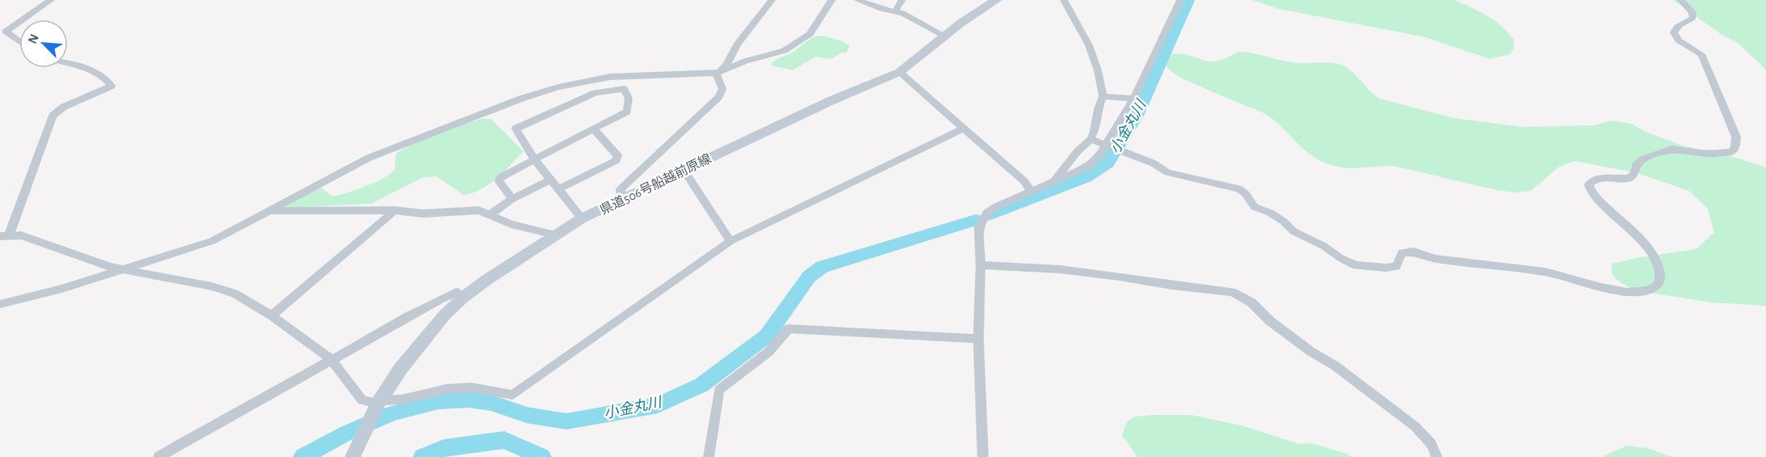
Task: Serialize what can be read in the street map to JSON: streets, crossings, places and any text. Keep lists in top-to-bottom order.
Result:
{
  "streets": {
    "main road": ["県道506号船越前原線"]
  },
  "water": ["小金丸川"],
  "north": "top left"
}
